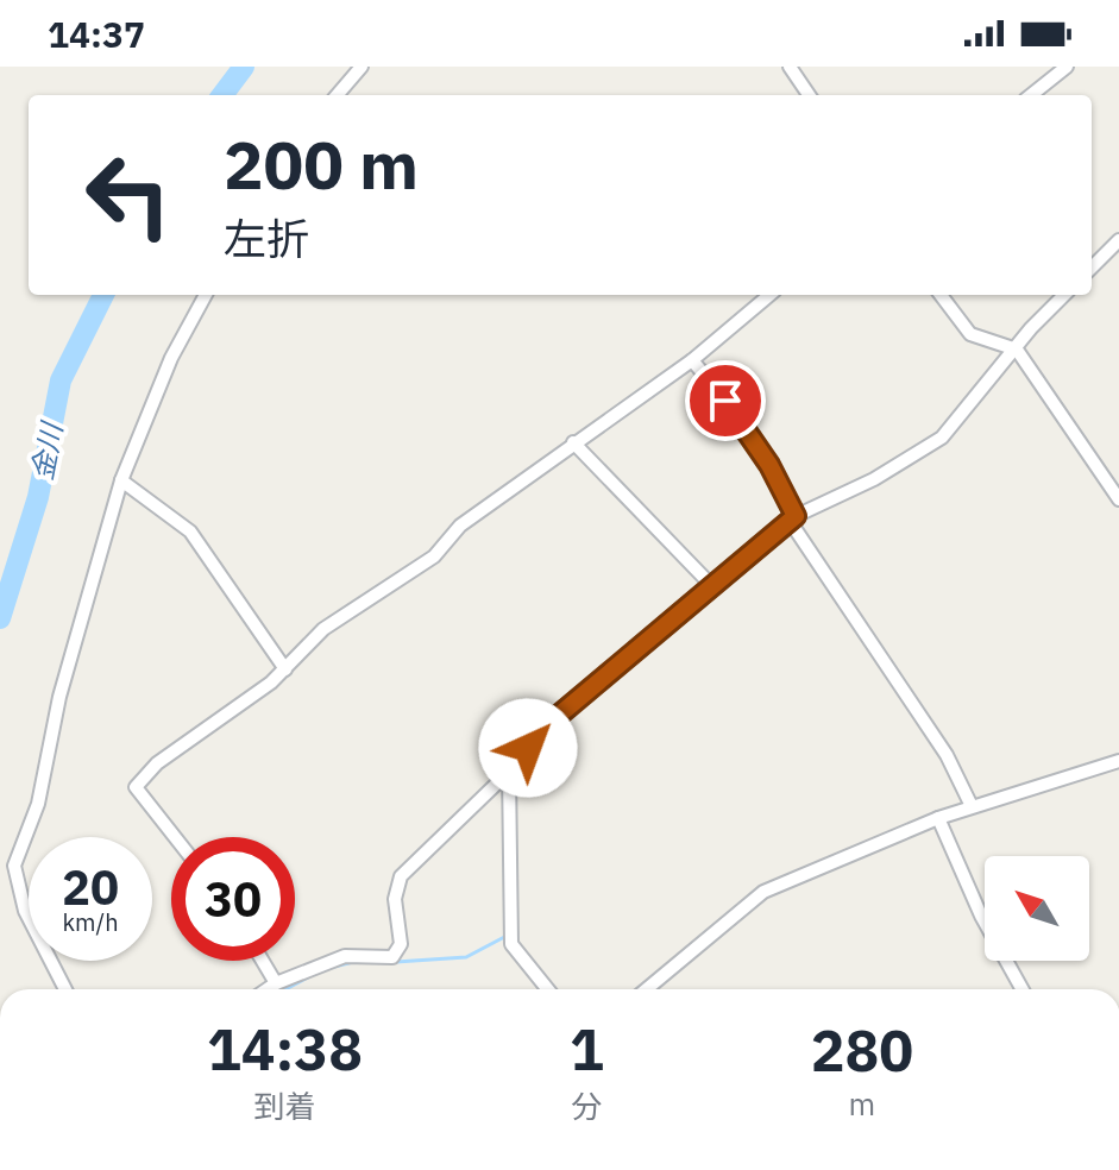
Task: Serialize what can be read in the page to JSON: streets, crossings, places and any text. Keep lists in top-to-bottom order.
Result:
{
  "water": ["金川"],
  "north": "top left",
  "page": {
    "status": "14:37",
    "turn": ["200 m", "左折"],
    "speed": "20 km/h",
    "limit": "30",
    "eta": [
      "14:38",
      "到着",
      "1",
      "分",
      "280",
      "m"
    ]
  }
}
